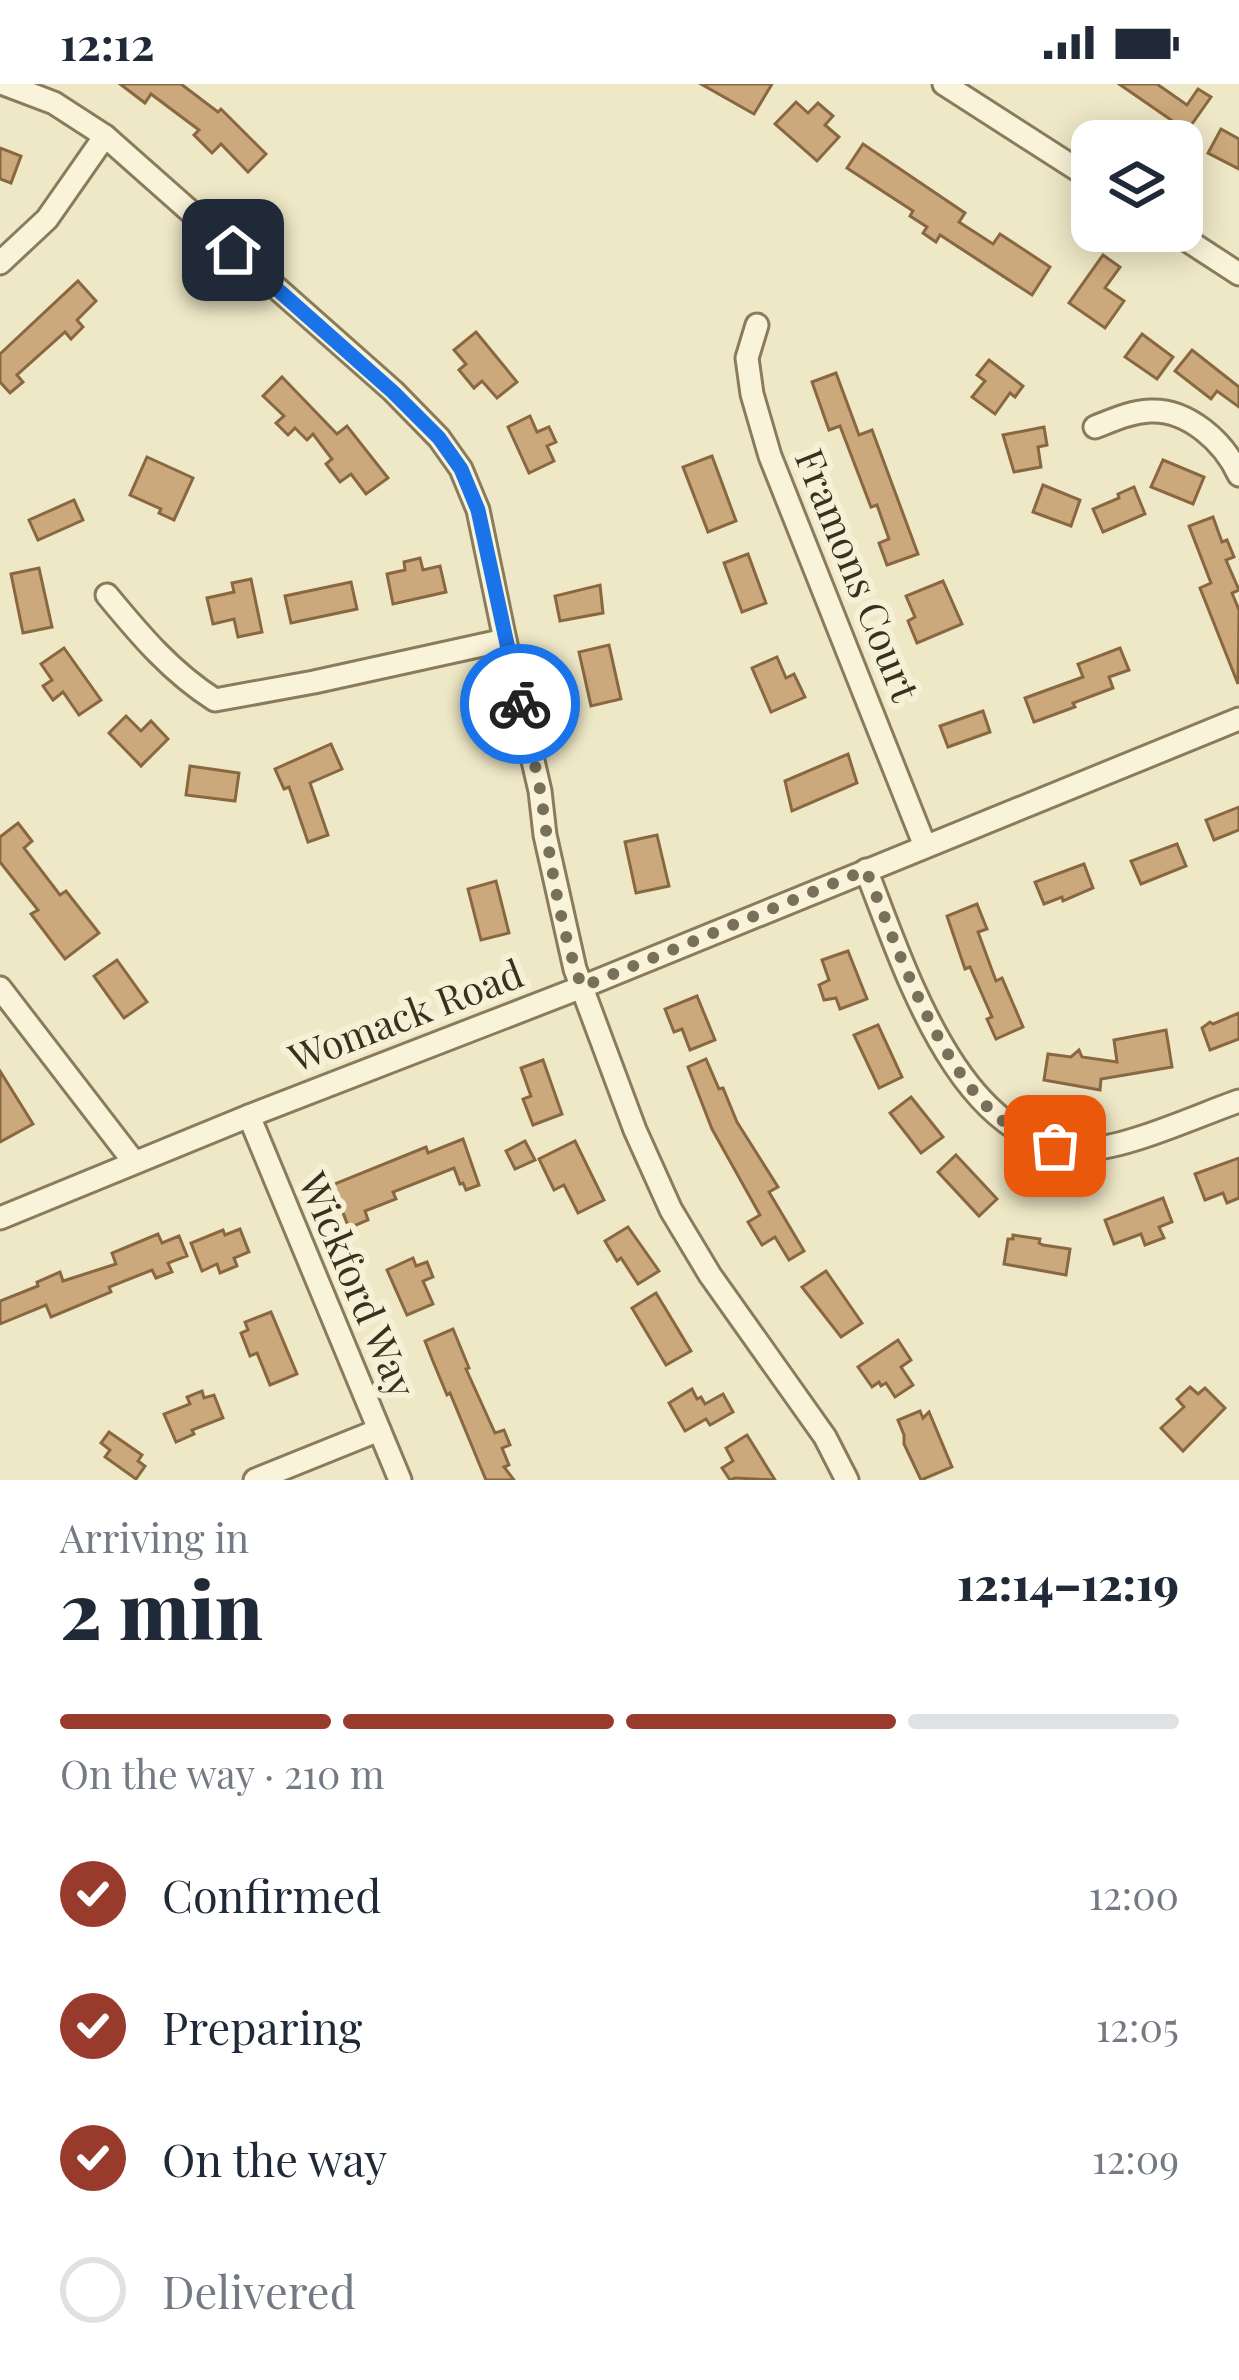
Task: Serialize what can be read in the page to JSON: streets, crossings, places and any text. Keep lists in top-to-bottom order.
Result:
{
  "streets": {
    "street": ["Framons Court", "Womack Road", "Wickford Way"]
  },
  "crossings": [
    ["Framons Court", "Womack Road"],
    ["Womack Road", "Wickford Way"]
  ],
  "page": {
    "status": "12:12",
    "heading": ["2 min", "Arriving in", "12:14–12:19"],
    "bar": "On the way · 210 m",
    "list": [
      ["Confirmed", "12:00"],
      ["Preparing", "12:05"],
      ["On the way", "12:09"],
      "Delivered"
    ]
  }
}
